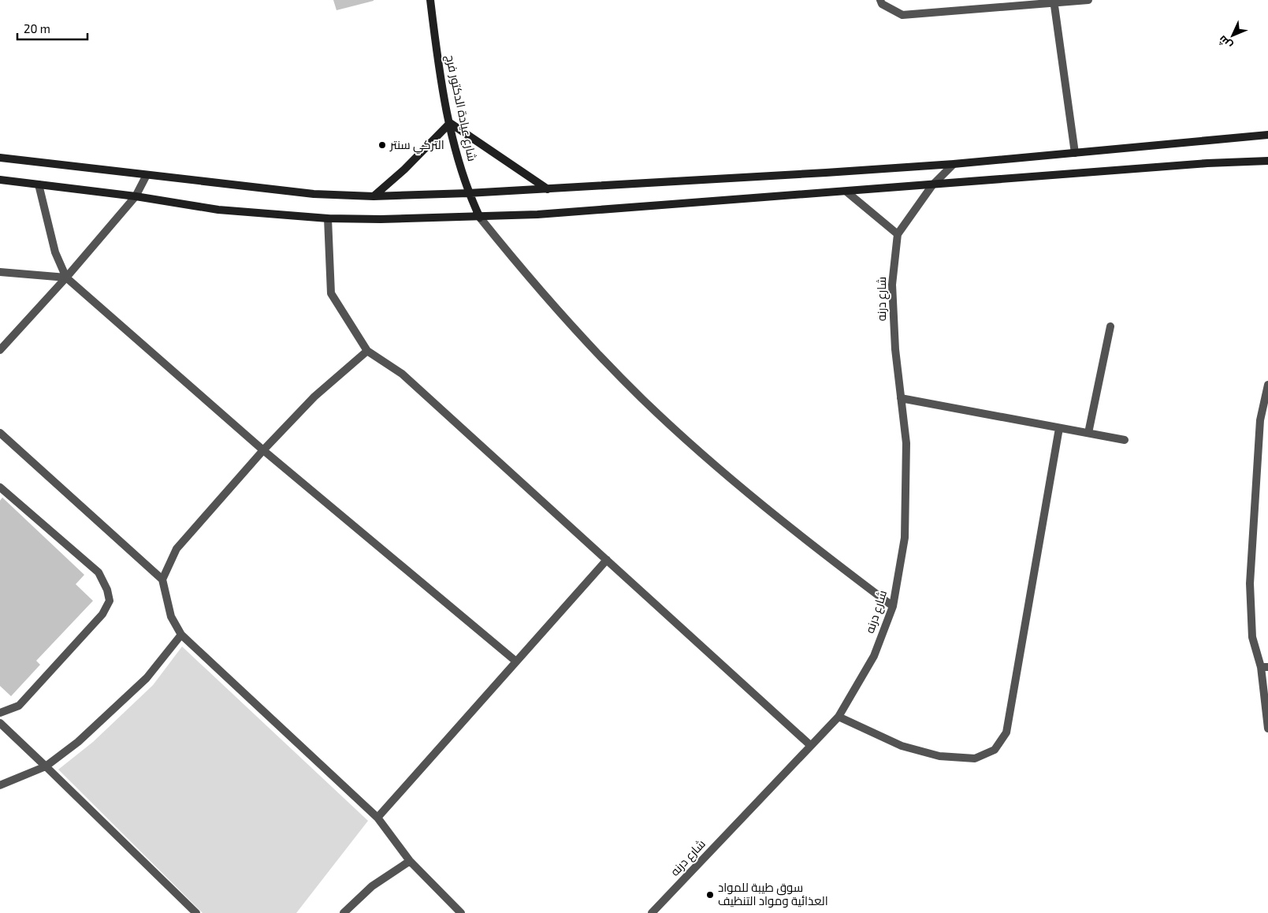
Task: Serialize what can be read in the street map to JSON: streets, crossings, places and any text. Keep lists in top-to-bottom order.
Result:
{
  "streets": {
    "main road": ["شارع عيادة الدكتور فرج"],
    "street": ["شارع درنه"]
  },
  "places": ["التركي سنتر", "سوق طيبة للمواد العذائية ومواد التنظيف"],
  "scale_bar": "20 m",
  "north": "bottom left"
}
